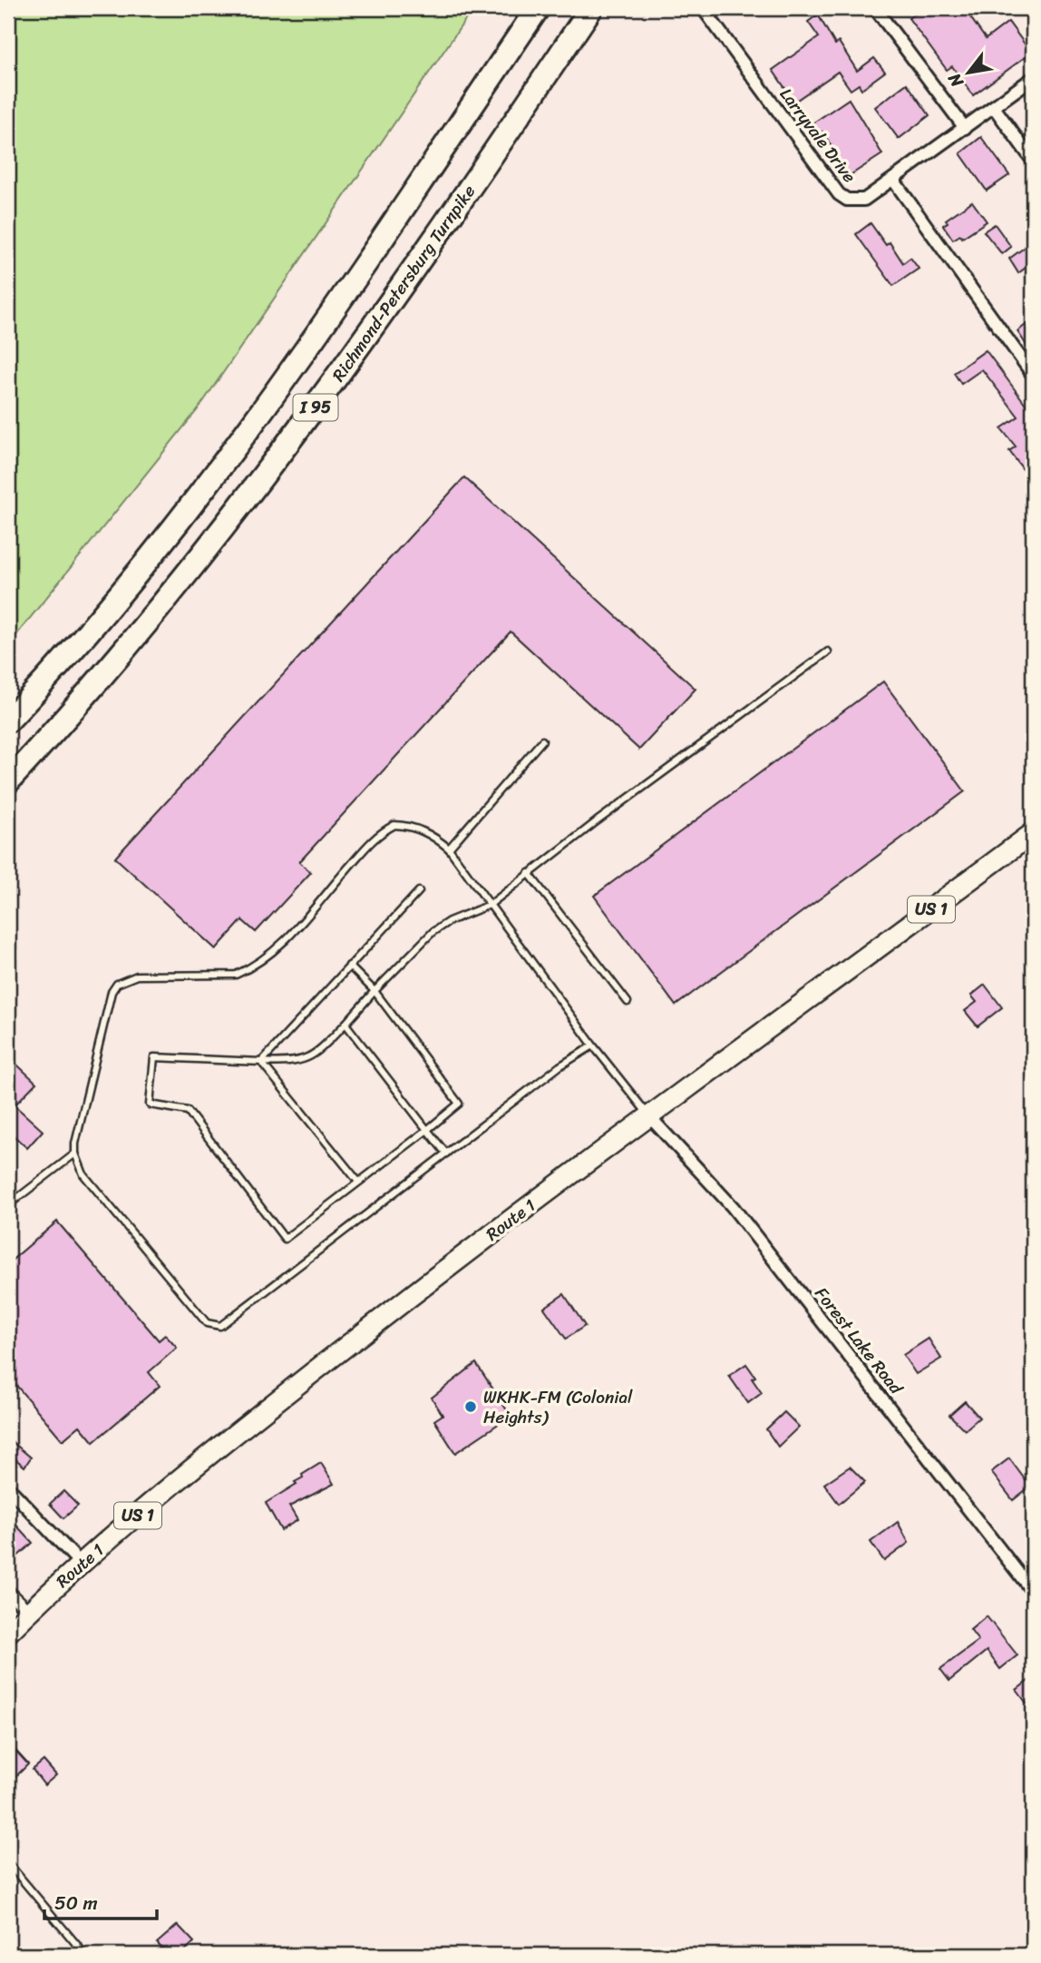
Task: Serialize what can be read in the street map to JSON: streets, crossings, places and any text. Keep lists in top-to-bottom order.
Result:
{
  "streets": {
    "highway": ["Richmond-Petersburg Turnpike", "I 95"],
    "main road": ["US 1", "Route 1"],
    "street": ["Larryvale Drive", "Forest Lake Road"]
  },
  "crossings": [
    ["Route 1", "Forest Lake Road"]
  ],
  "places": ["WKHK-FM (Colonial Heights)"],
  "scale_bar": "50 m",
  "north": "bottom left"
}
